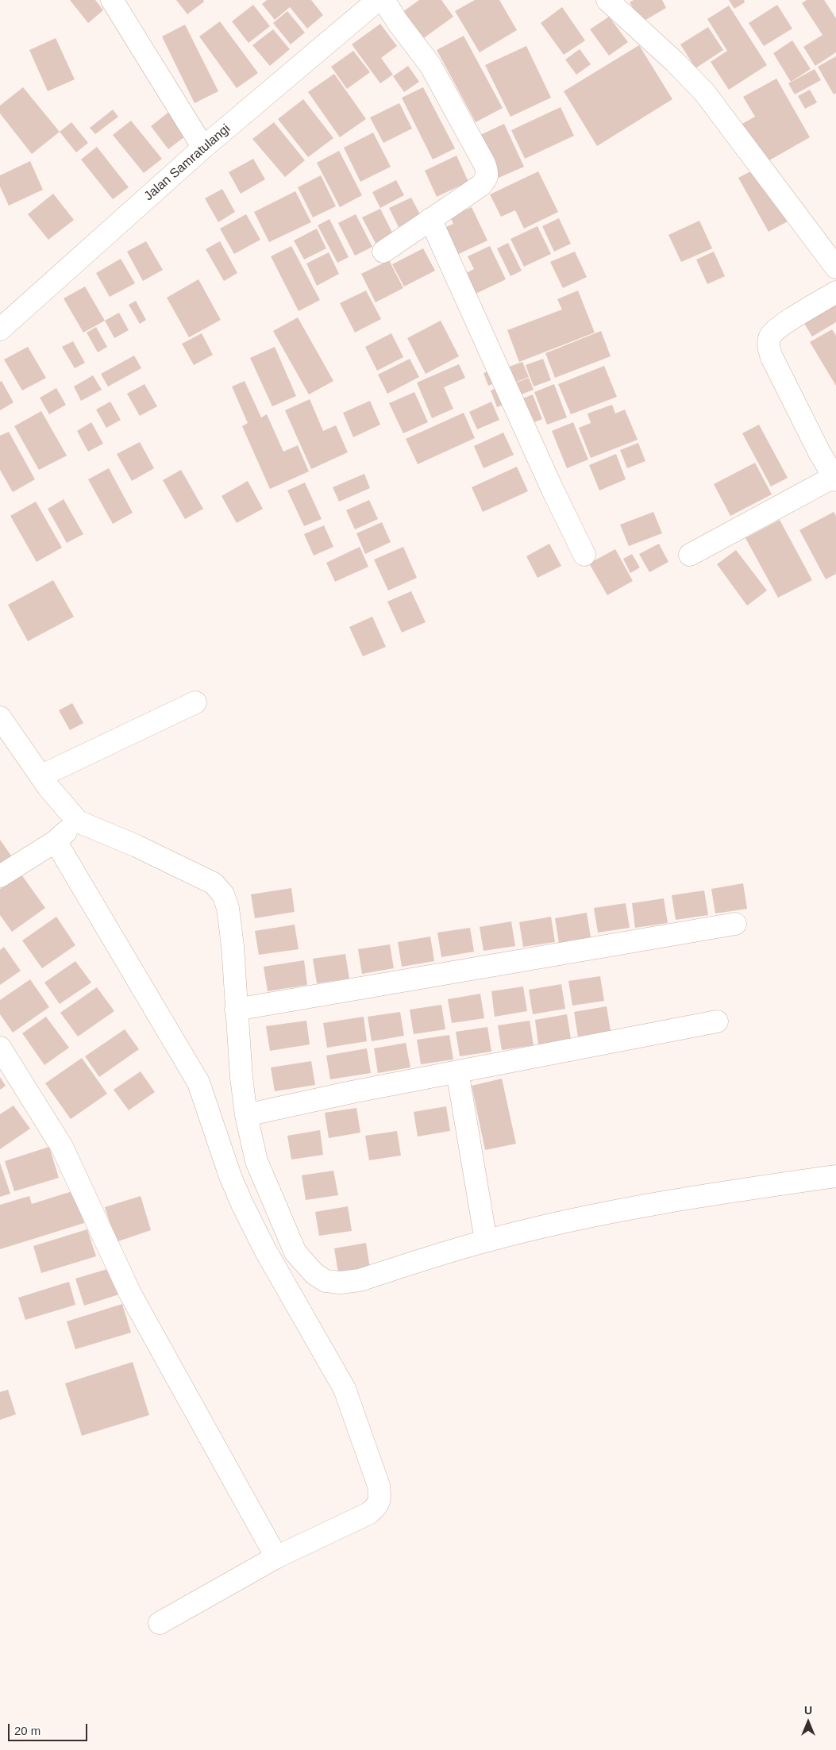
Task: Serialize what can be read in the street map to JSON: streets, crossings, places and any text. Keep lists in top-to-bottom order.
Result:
{
  "streets": {
    "street": ["Jalan Samratulangi"]
  },
  "scale_bar": "20 m",
  "north": "top"
}
